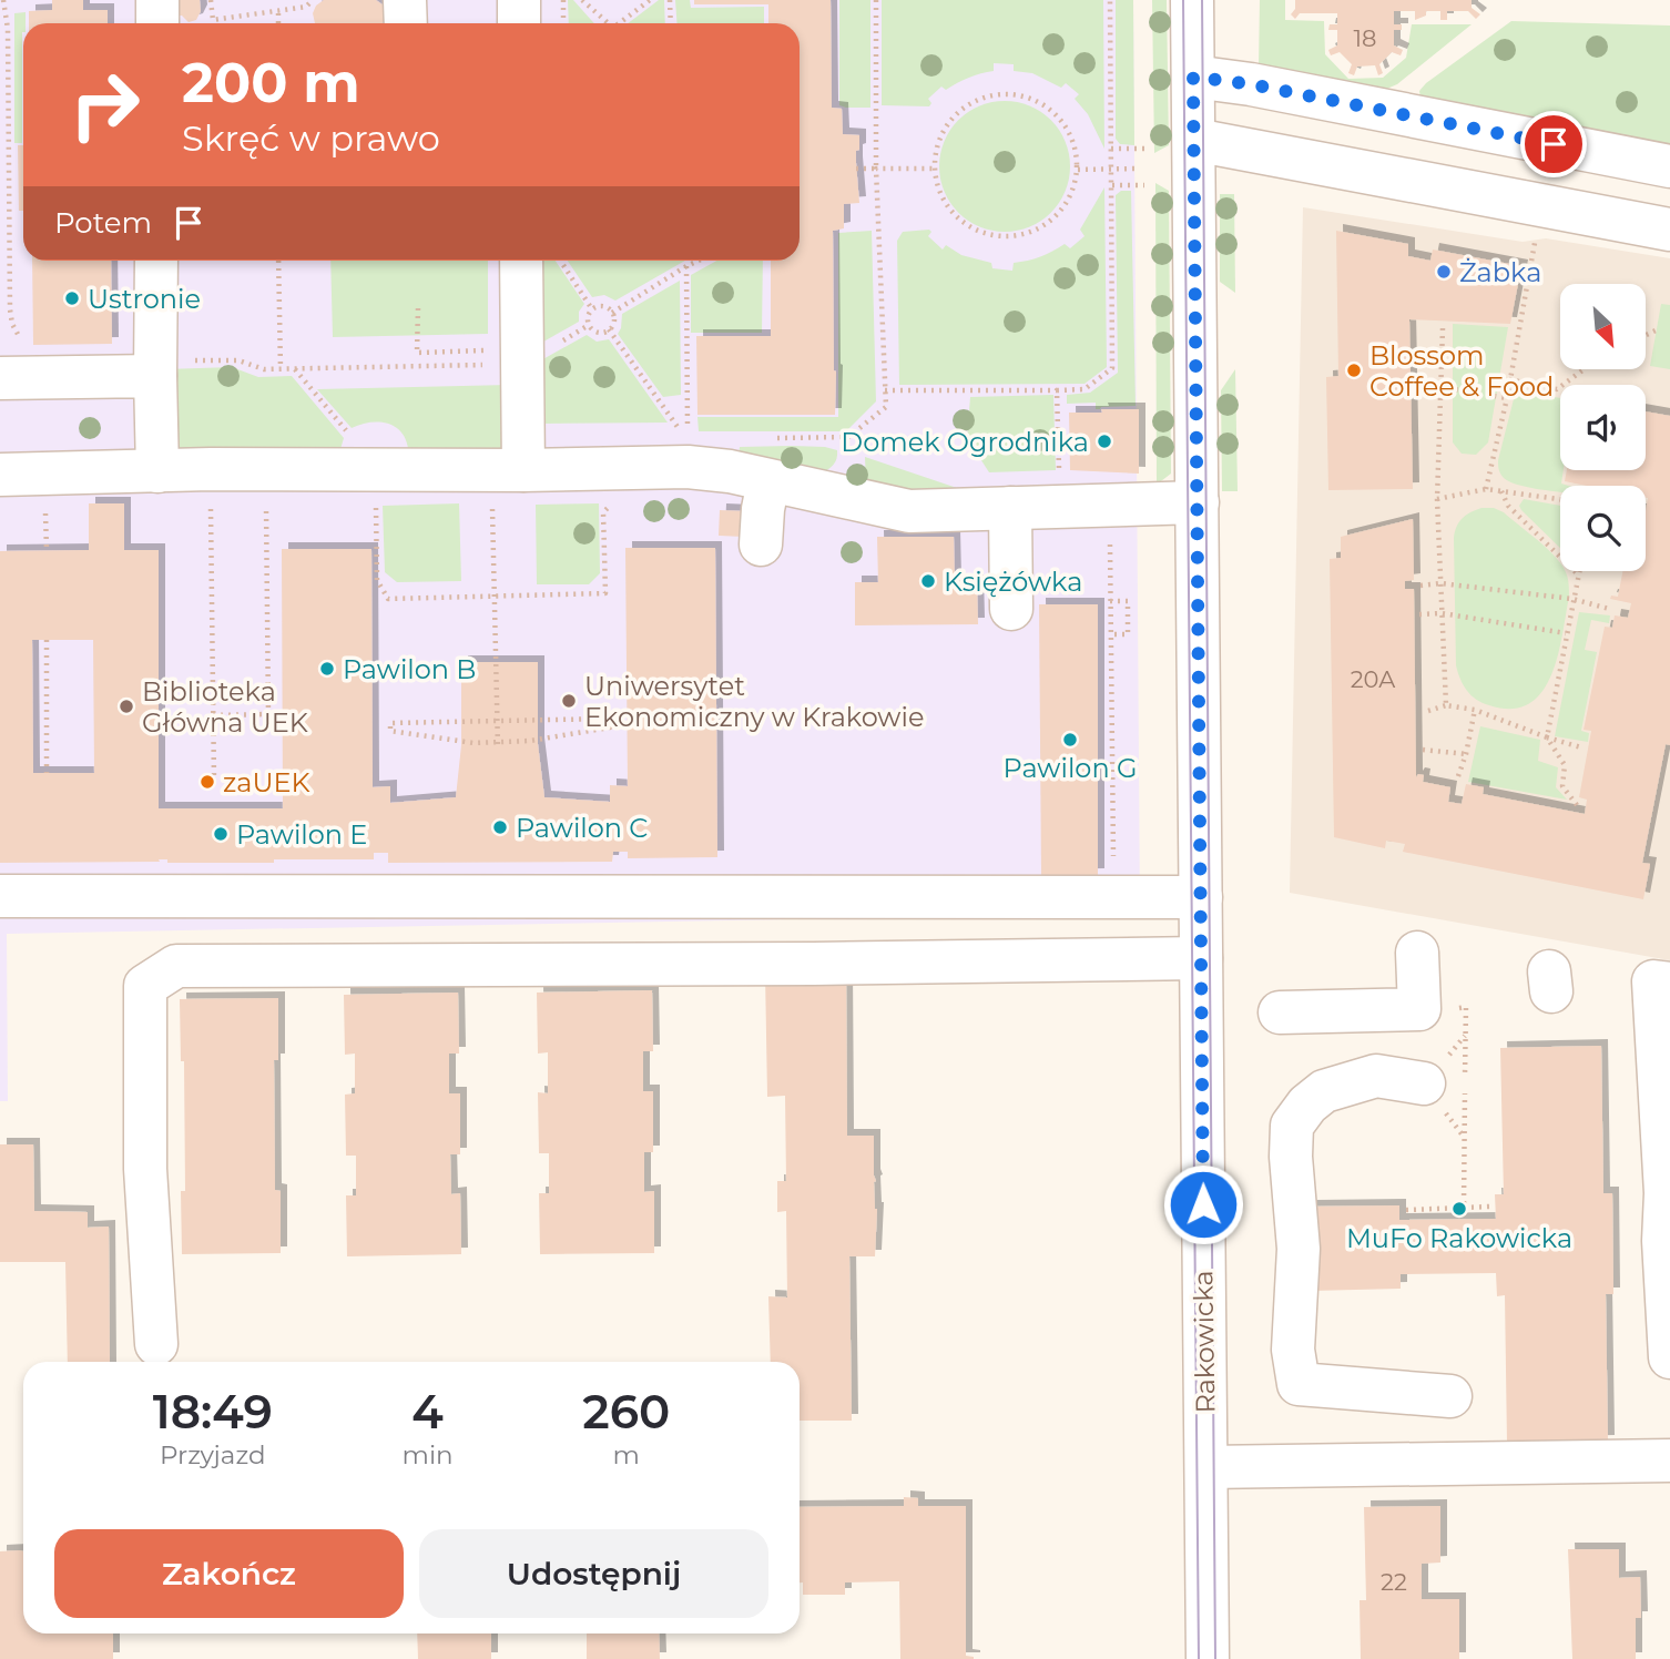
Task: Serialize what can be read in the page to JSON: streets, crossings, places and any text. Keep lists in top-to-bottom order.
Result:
{
  "streets": {
    "street": ["Rakowicka"]
  },
  "places": [
    "Żabka",
    "Ustronie",
    "Blossom Coffee & Food",
    "Domek Ogrodnika",
    "Księżówka",
    "Pawilon B",
    "Uniwersytet Ekonomiczny w Krakowie",
    "Biblioteka Główna UEK",
    "Pawilon G",
    "zaUEK",
    "Pawilon C",
    "Pawilon E",
    "MuFo Rakowicka"
  ],
  "house_numbers": ["18", "20A", "22"],
  "north": "bottom right",
  "page": {
    "turn": ["200 m", "Skręć w prawo"],
    "then": "Potem",
    "eta": [
      "18:49",
      "Przyjazd",
      "4",
      "min",
      "260",
      "m"
    ],
    "buttons": ["Zakończ", "Udostępnij"]
  }
}
